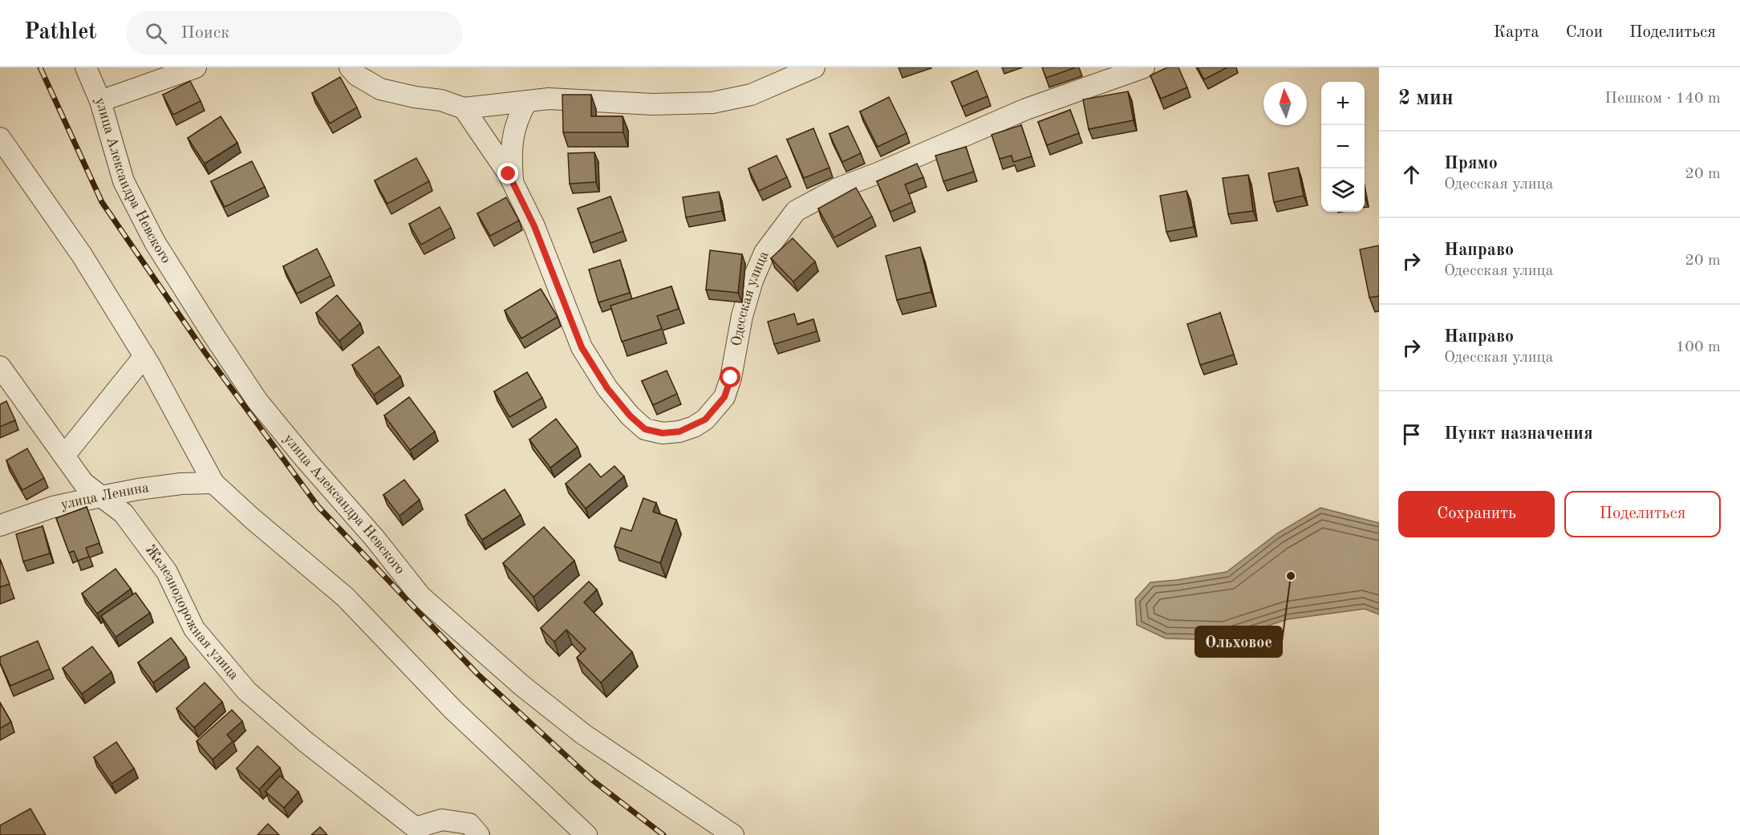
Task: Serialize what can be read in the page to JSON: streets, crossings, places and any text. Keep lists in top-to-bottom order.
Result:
{
  "streets": {
    "street": [
      "улица Александра Невского",
      "Одесская улица",
      "улица Ленина",
      "Железнодорожная улица"
    ]
  },
  "crossings": [
    ["улица Ленина", "Железнодорожная улица"]
  ],
  "places": ["Ольховое"],
  "north": "top",
  "page": {
    "header": "Pathlet",
    "search": "Поиск",
    "nav": ["Карта", "Слои", "Поделиться"],
    "heading": ["2 мин", "Пешком · 140 m"],
    "map_buttons": ["+", "−"],
    "list": [
      ["Прямо", "Одесская улица", "20 m"],
      ["Направо", "Одесская улица", "20 m"],
      ["Направо", "Одесская улица", "100 m"],
      "Пункт назначения"
    ],
    "buttons": ["Сохранить", "Поделиться"]
  }
}
